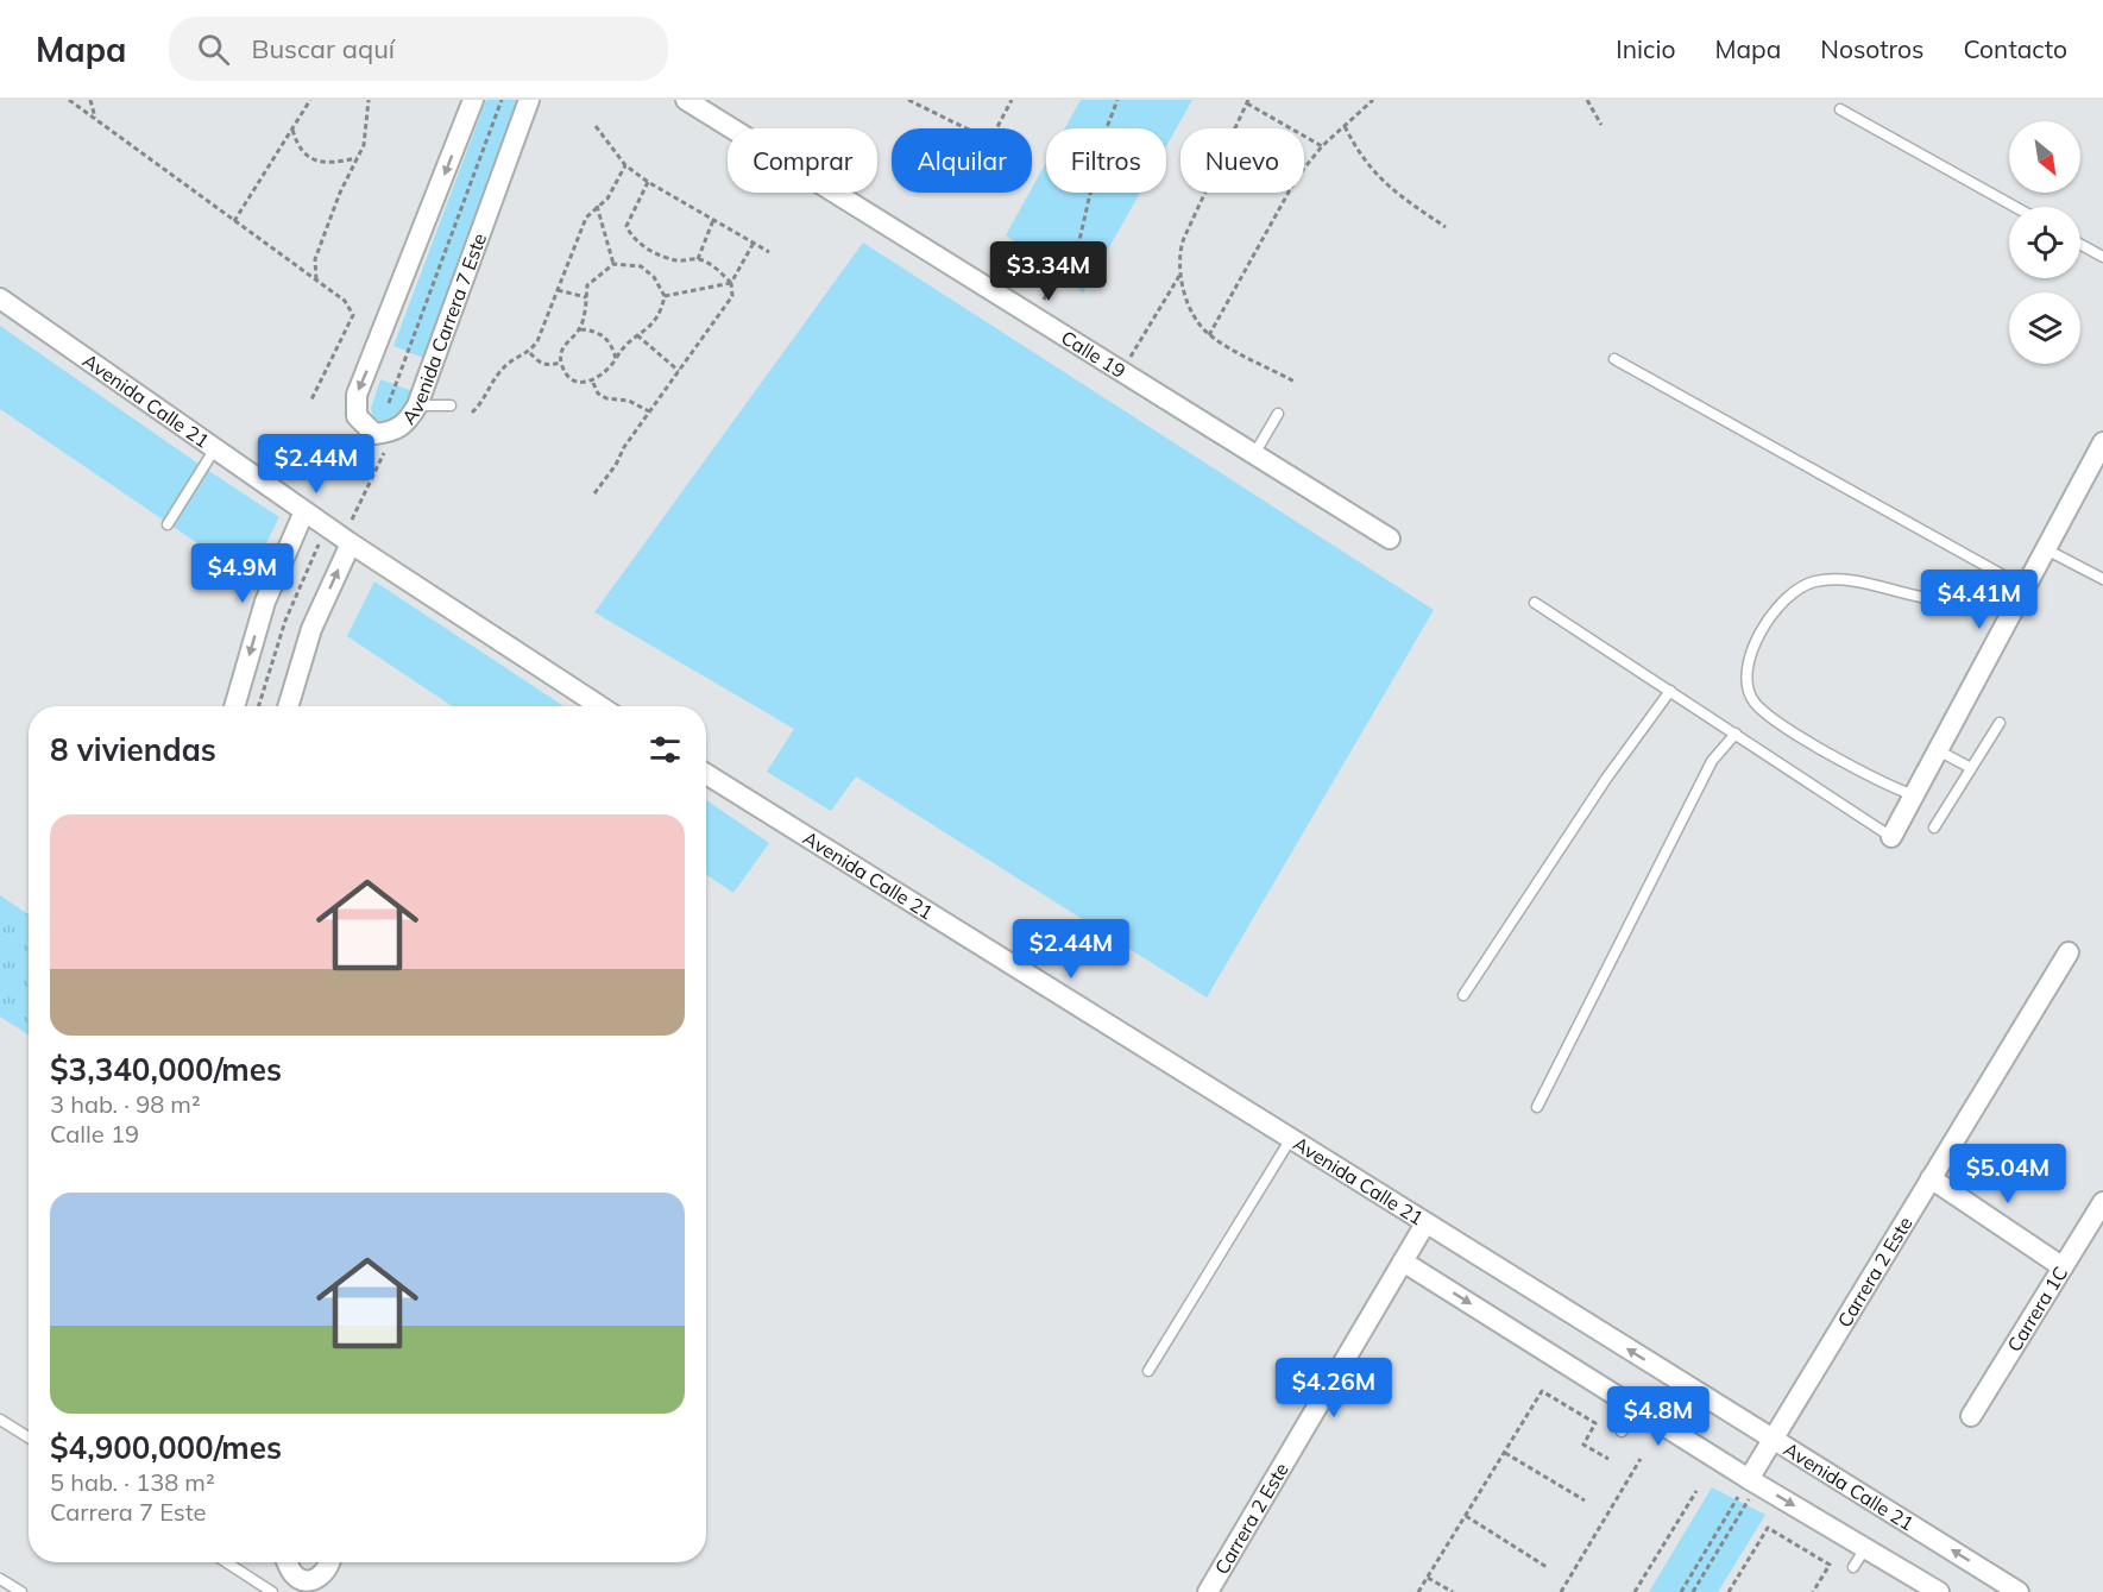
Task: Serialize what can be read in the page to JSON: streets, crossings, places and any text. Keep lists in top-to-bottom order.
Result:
{
  "streets": {
    "street": [
      "Avenida Carrera 7 Este",
      "Calle 19",
      "Avenida Calle 21",
      "Carrera 2 Este",
      "Carrera 1C"
    ]
  },
  "crossings": [
    ["Avenida Calle 21", "Carrera 2 Este"]
  ],
  "north": "bottom right",
  "page": {
    "header": "Mapa",
    "search": "Buscar aquí",
    "nav": [
      "Inicio",
      "Mapa",
      "Nosotros",
      "Contacto"
    ],
    "chip": [
      "Comprar",
      "Alquilar",
      "Filtros",
      "Nuevo"
    ],
    "price": [
      "$3.34M",
      "$2.44M",
      "$4.9M",
      "$4.41M",
      "$2.44M",
      "$5.04M",
      "$4.26M",
      "$4.8M"
    ],
    "heading": "8 viviendas",
    "list": [
      {
        "name": "$3,340,000/mes",
        "note": "3 hab. · 98 m² · Calle 19"
      },
      {
        "name": "$4,900,000/mes",
        "note": "5 hab. · 138 m² · Carrera 7 Este"
      }
    ]
  }
}
